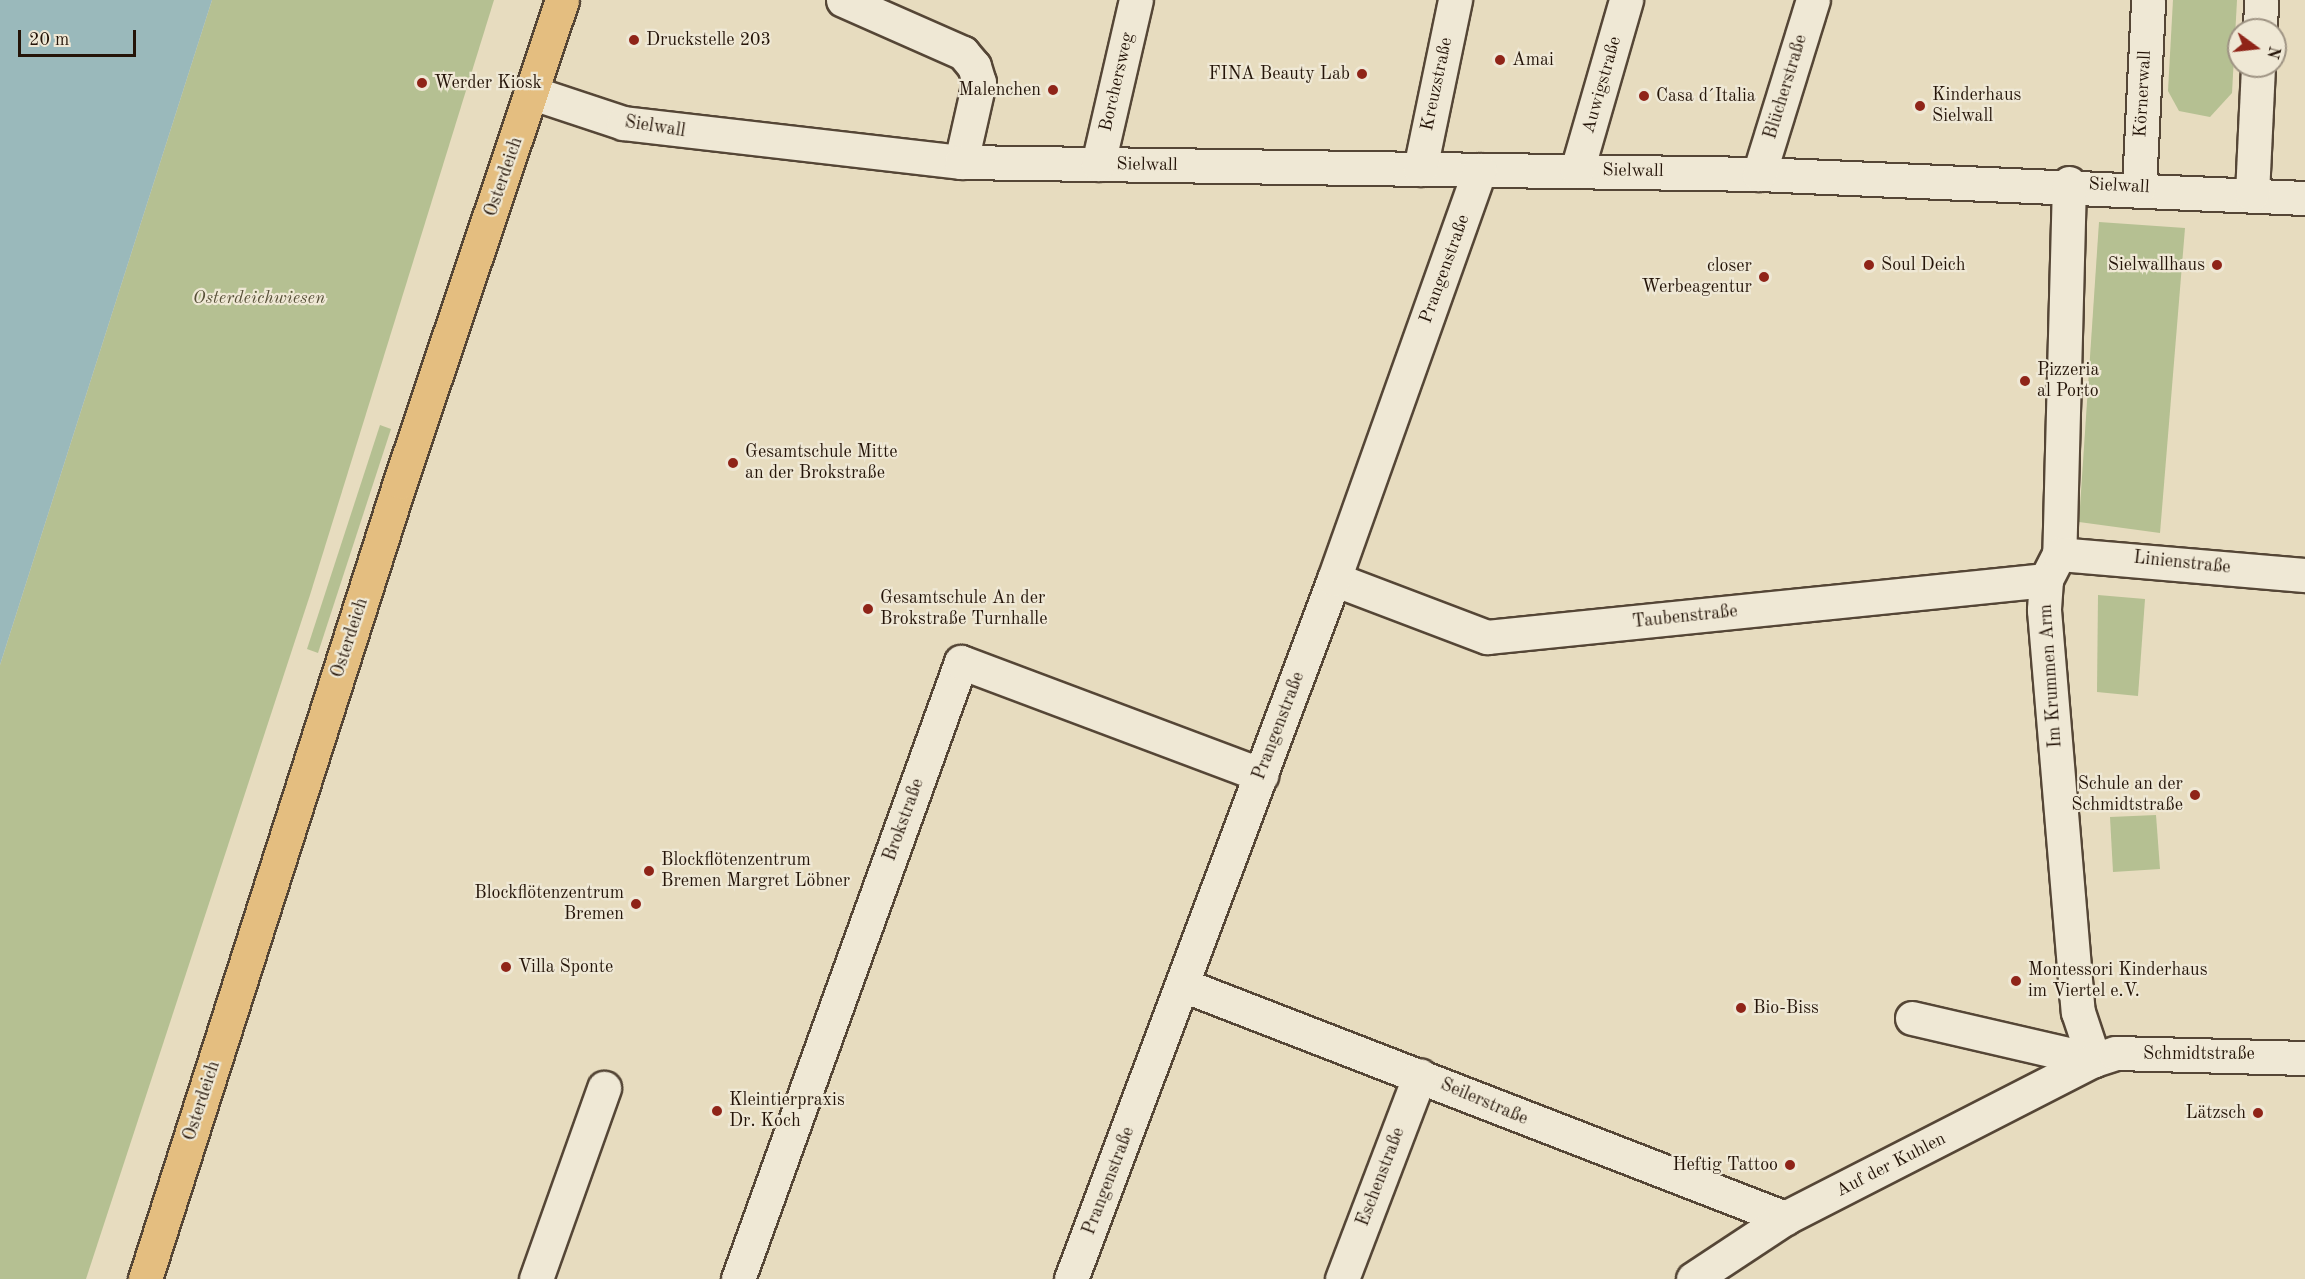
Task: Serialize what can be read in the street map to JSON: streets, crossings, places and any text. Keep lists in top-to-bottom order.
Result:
{
  "streets": {
    "main road": ["Osterdeich"],
    "street": [
      "Borchersweg",
      "Kreuzstraße",
      "Auwigstraße",
      "Blücherstraße",
      "Körnerwall",
      "Sielwall",
      "Prangenstraße",
      "Linienstraße",
      "Taubenstraße",
      "Im Krummen Arm",
      "Brokstraße",
      "Schmidtstraße",
      "Seilerstraße",
      "Auf der Kuhlen",
      "Eschenstraße"
    ]
  },
  "crossings": [
    ["Borchersweg", "Sielwall"],
    ["Kreuzstraße", "Sielwall"],
    ["Auwigstraße", "Sielwall"],
    ["Blücherstraße", "Sielwall"],
    ["Körnerwall", "Sielwall"],
    ["Sielwall", "Osterdeich"],
    ["Sielwall", "Prangenstraße"],
    ["Sielwall", "Im Krummen Arm"],
    ["Prangenstraße", "Taubenstraße"],
    ["Prangenstraße", "Brokstraße"],
    ["Prangenstraße", "Seilerstraße"],
    ["Linienstraße", "Taubenstraße"],
    ["Linienstraße", "Im Krummen Arm"],
    ["Taubenstraße", "Im Krummen Arm"],
    ["Im Krummen Arm", "Schmidtstraße"],
    ["Im Krummen Arm", "Auf der Kuhlen"],
    ["Schmidtstraße", "Auf der Kuhlen"],
    ["Seilerstraße", "Auf der Kuhlen"],
    ["Seilerstraße", "Eschenstraße"]
  ],
  "parks": ["Osterdeichwiesen"],
  "places": [
    "Druckstelle 203",
    "Amai",
    "FINA Beauty Lab",
    "Werder Kiosk",
    "Malenchen",
    "Casa d´Italia",
    "Kinderhaus Sielwall",
    "Soul Deich",
    "Sielwallhaus",
    "closer Werbeagentur",
    "Pizzeria al Porto",
    "Gesamtschule Mitte an der Brokstraße",
    "Gesamtschule An der Brokstraße Turnhalle",
    "Schule an der Schmidtstraße",
    "Blockflötenzentrum Bremen Margret Löbner",
    "Blockflötenzentrum Bremen",
    "Villa Sponte",
    "Montessori Kinderhaus im Viertel e.V.",
    "Bio-Biss",
    "Kleintierpraxis Dr. Koch",
    "Lätzsch",
    "Heftig Tattoo"
  ],
  "scale_bar": "20 m",
  "north": "right"
}
